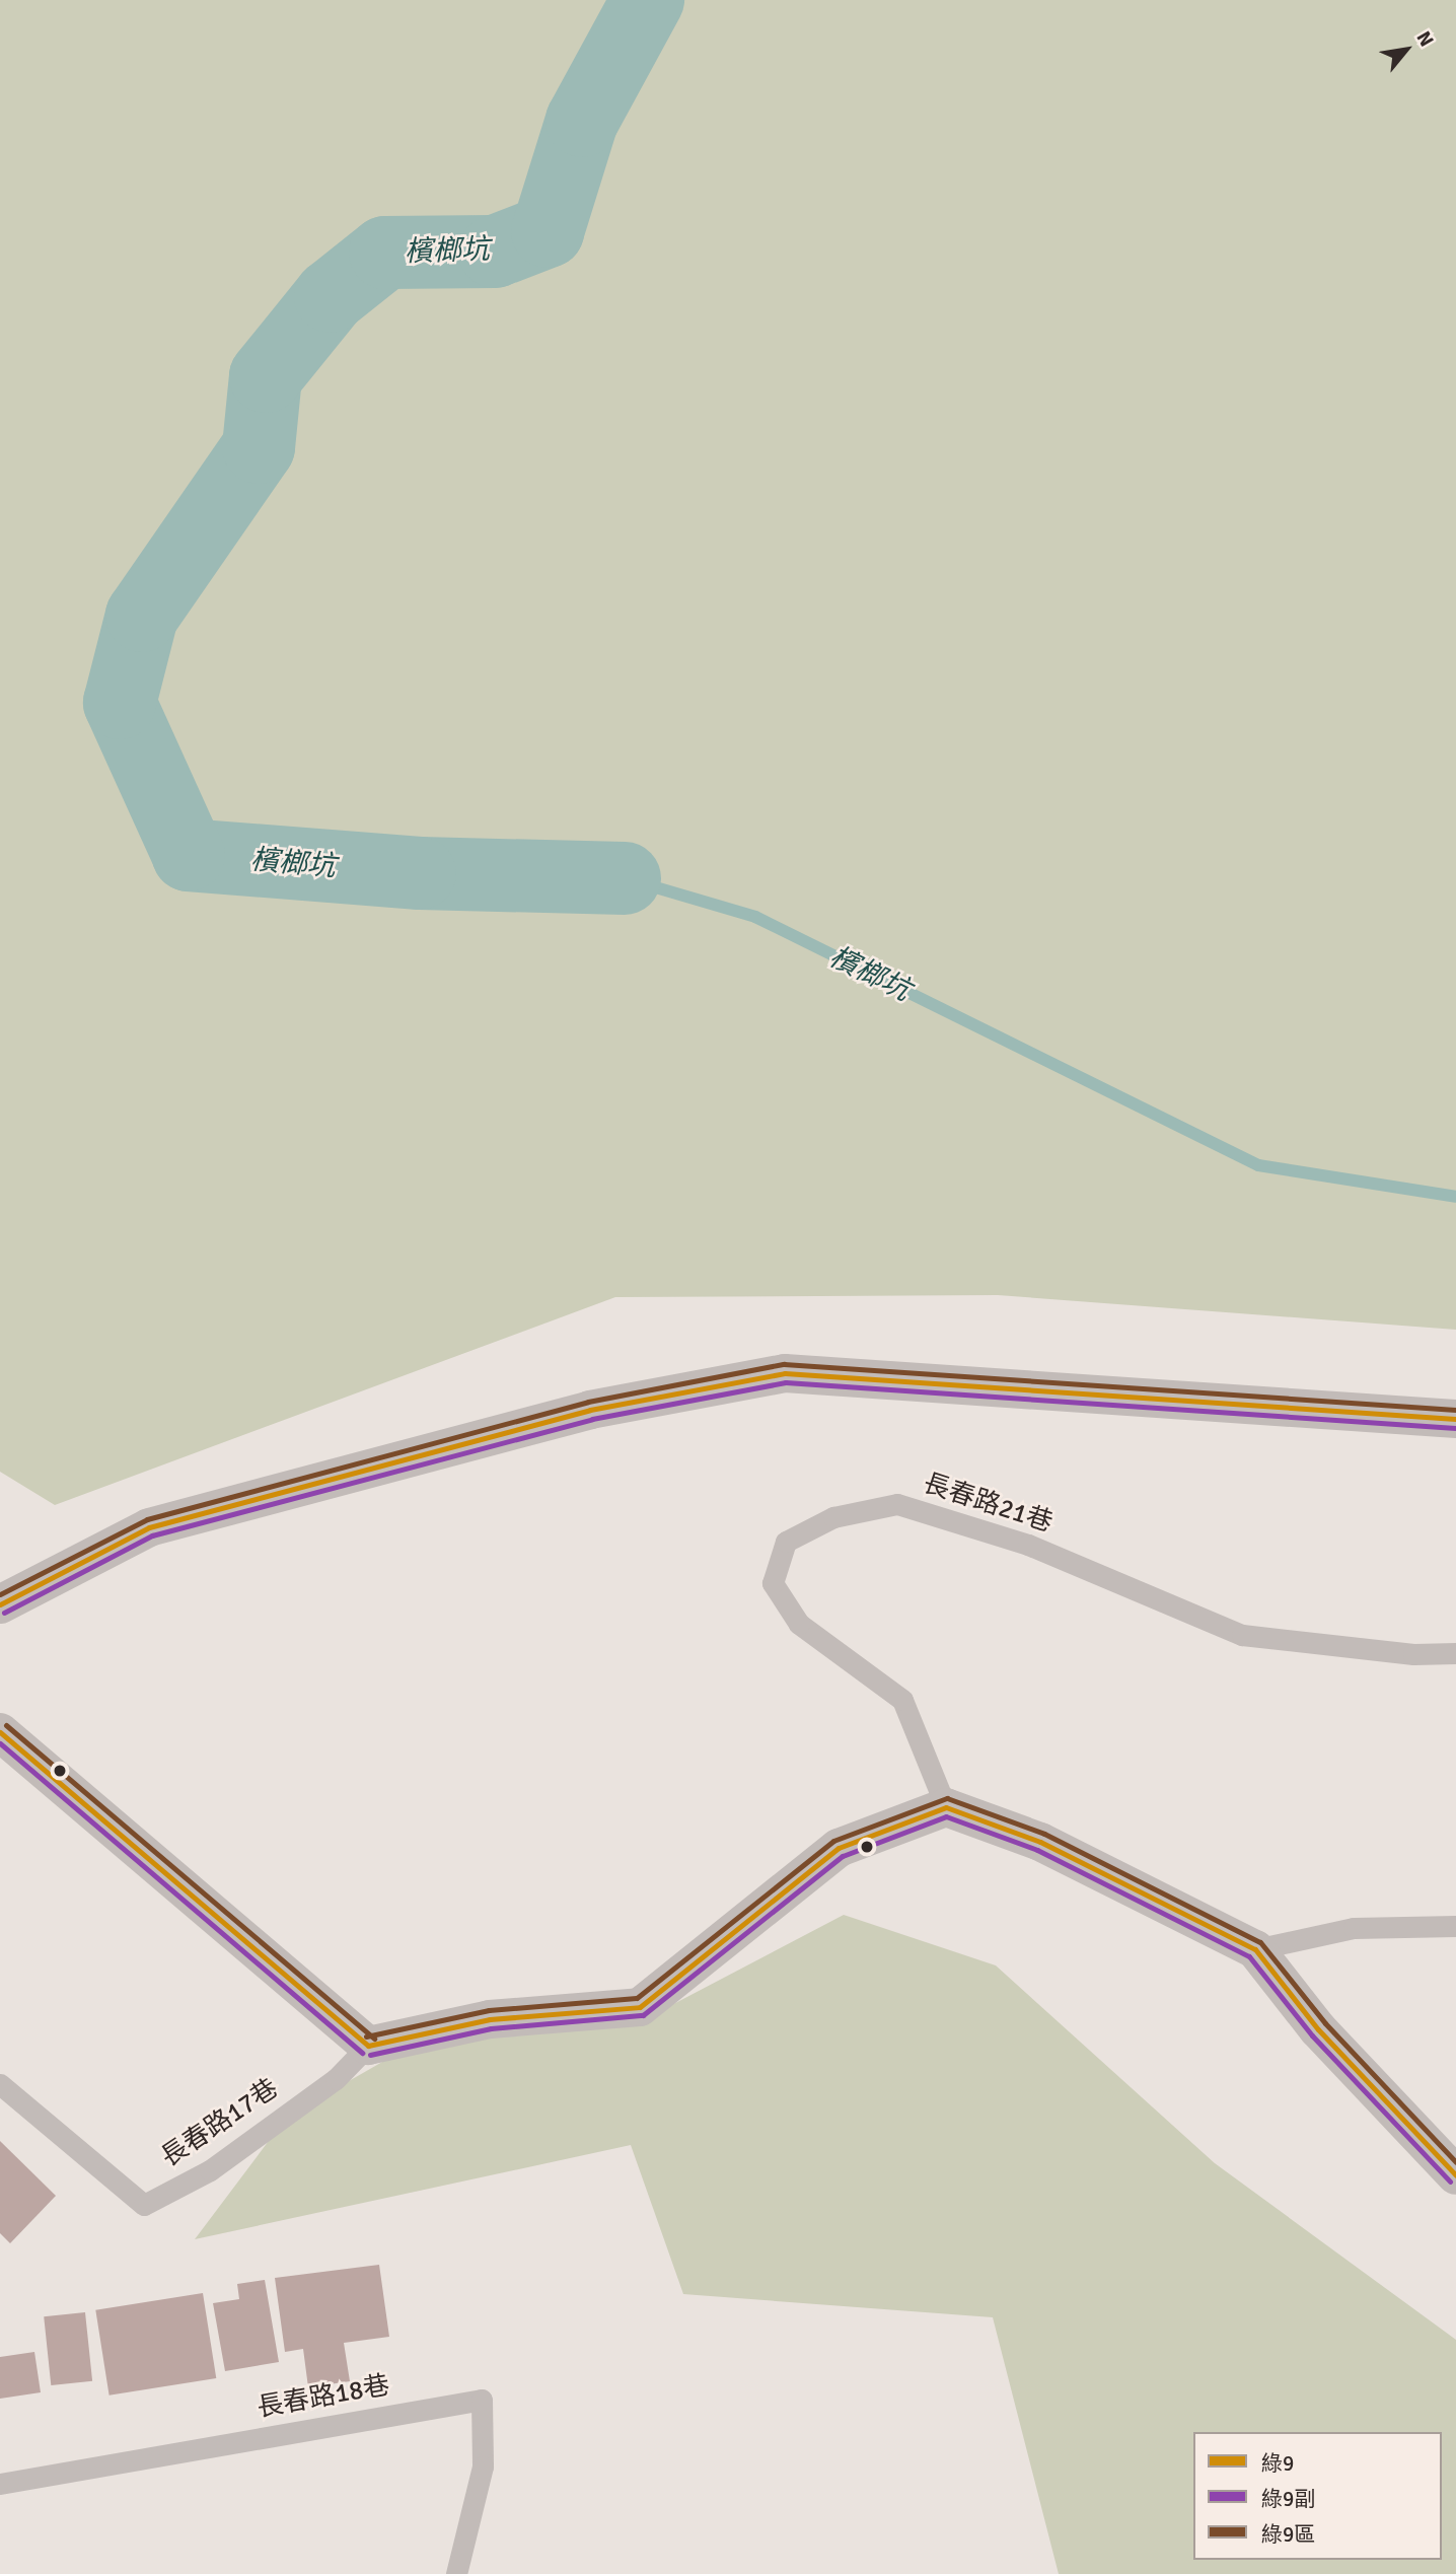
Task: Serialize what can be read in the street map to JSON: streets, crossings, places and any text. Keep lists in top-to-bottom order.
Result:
{
  "streets": {
    "lane": ["長春路21巷", "長春路17巷", "長春路18巷"]
  },
  "water": ["檳榔坑"],
  "lines": ["transit line 綠9區", "transit line 綠9", "transit line 綠9副"],
  "legend": ["綠9", "綠9副", "綠9區"],
  "north": "top right"
}
